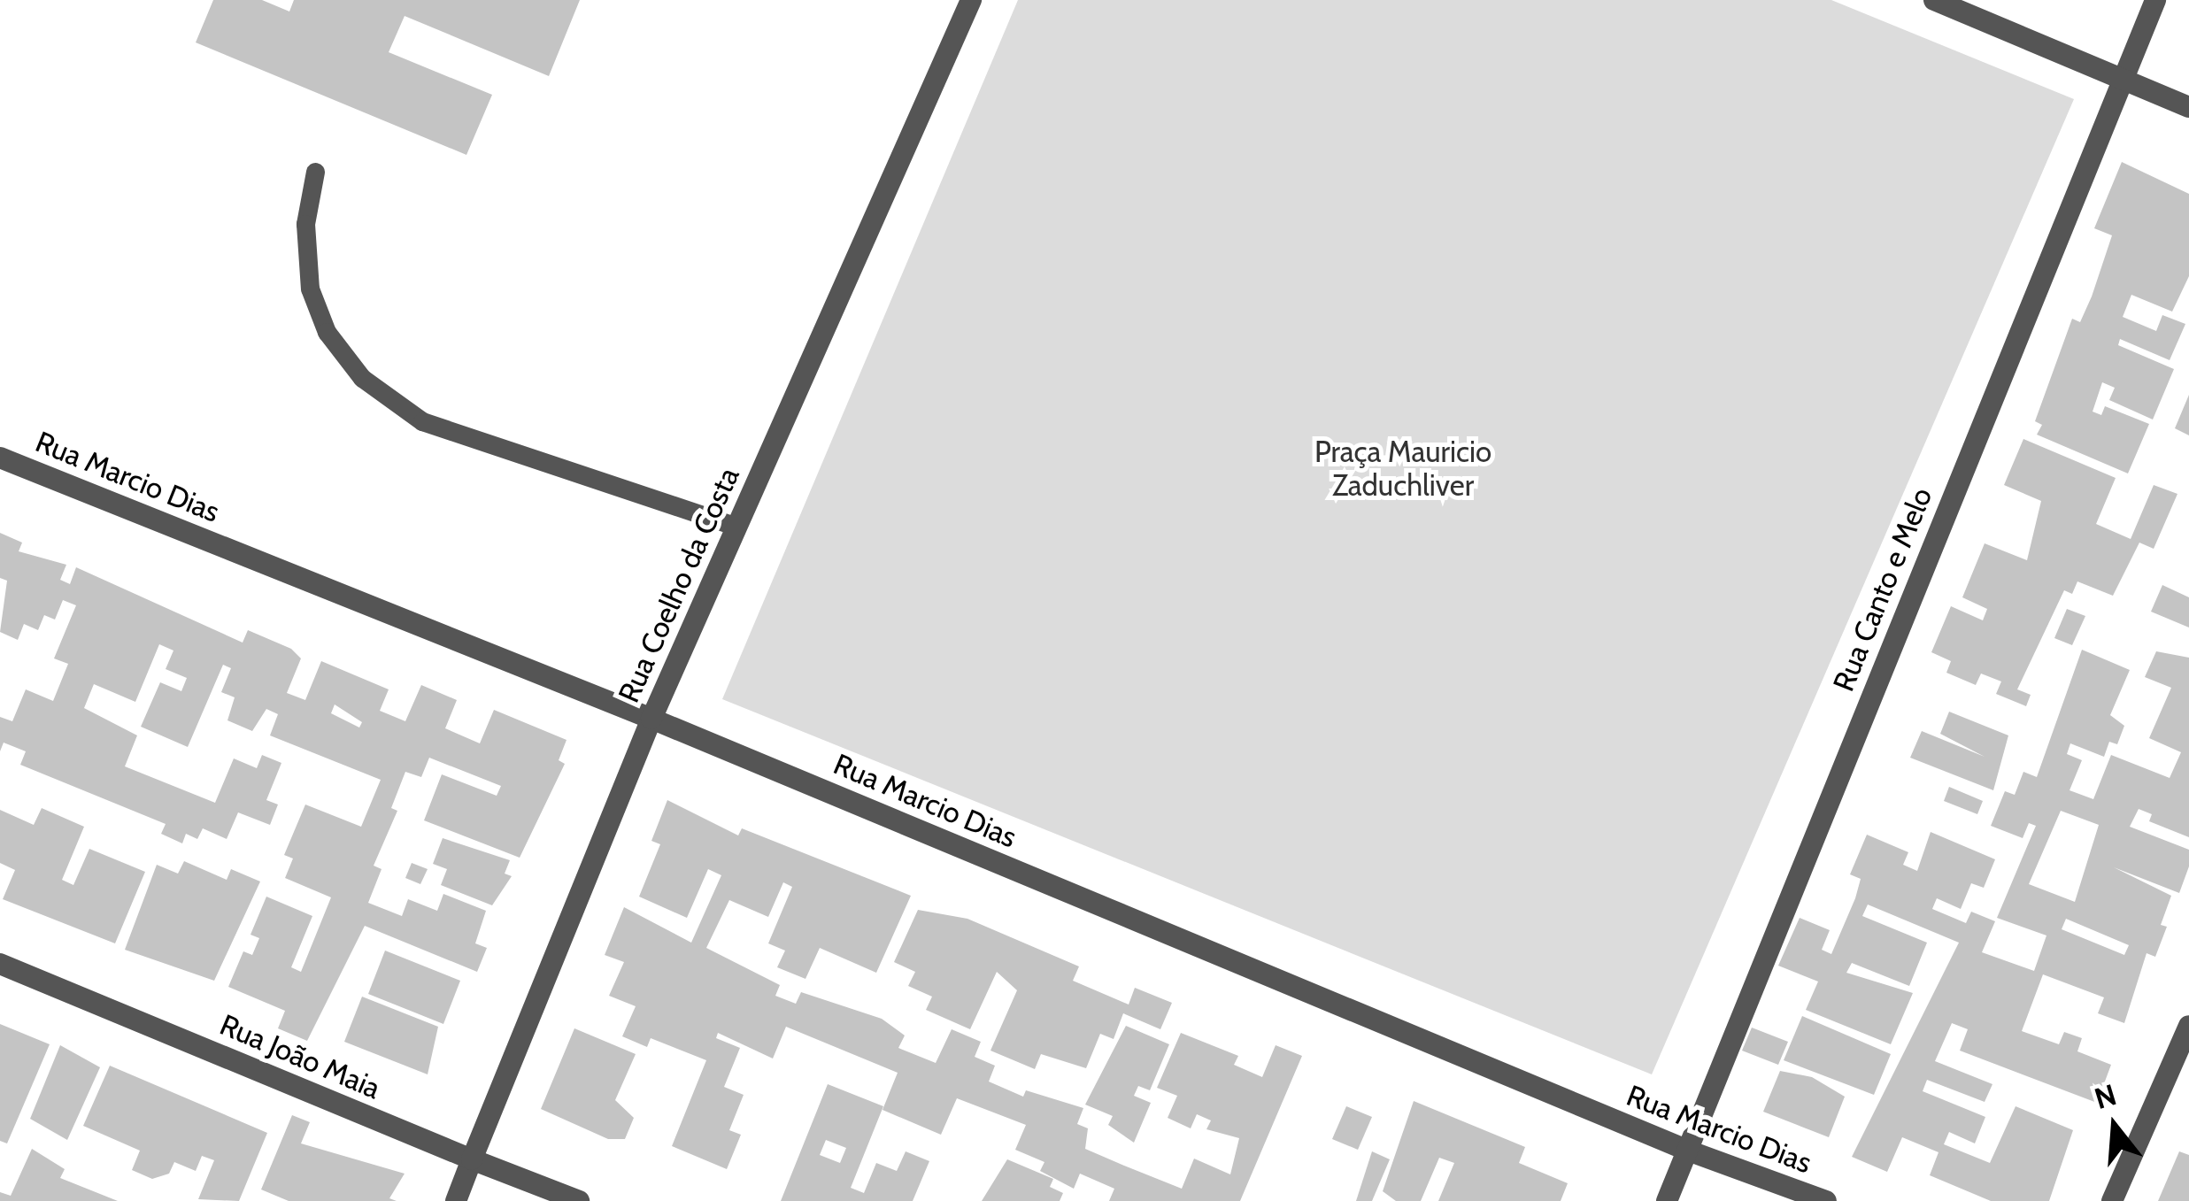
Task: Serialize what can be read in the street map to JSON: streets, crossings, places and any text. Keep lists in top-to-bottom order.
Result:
{
  "streets": {
    "street": [
      "Rua Marcio Dias",
      "Rua Coelho da Costa",
      "Rua Canto e Melo",
      "Rua João Maia"
    ]
  },
  "crossings": [
    ["Rua Marcio Dias", "Rua Coelho da Costa"],
    ["Rua Marcio Dias", "Rua Canto e Melo"],
    ["Rua Coelho da Costa", "Rua João Maia"]
  ],
  "parks": ["Praça Mauricio Zaduchliver"],
  "north": "top"
}
